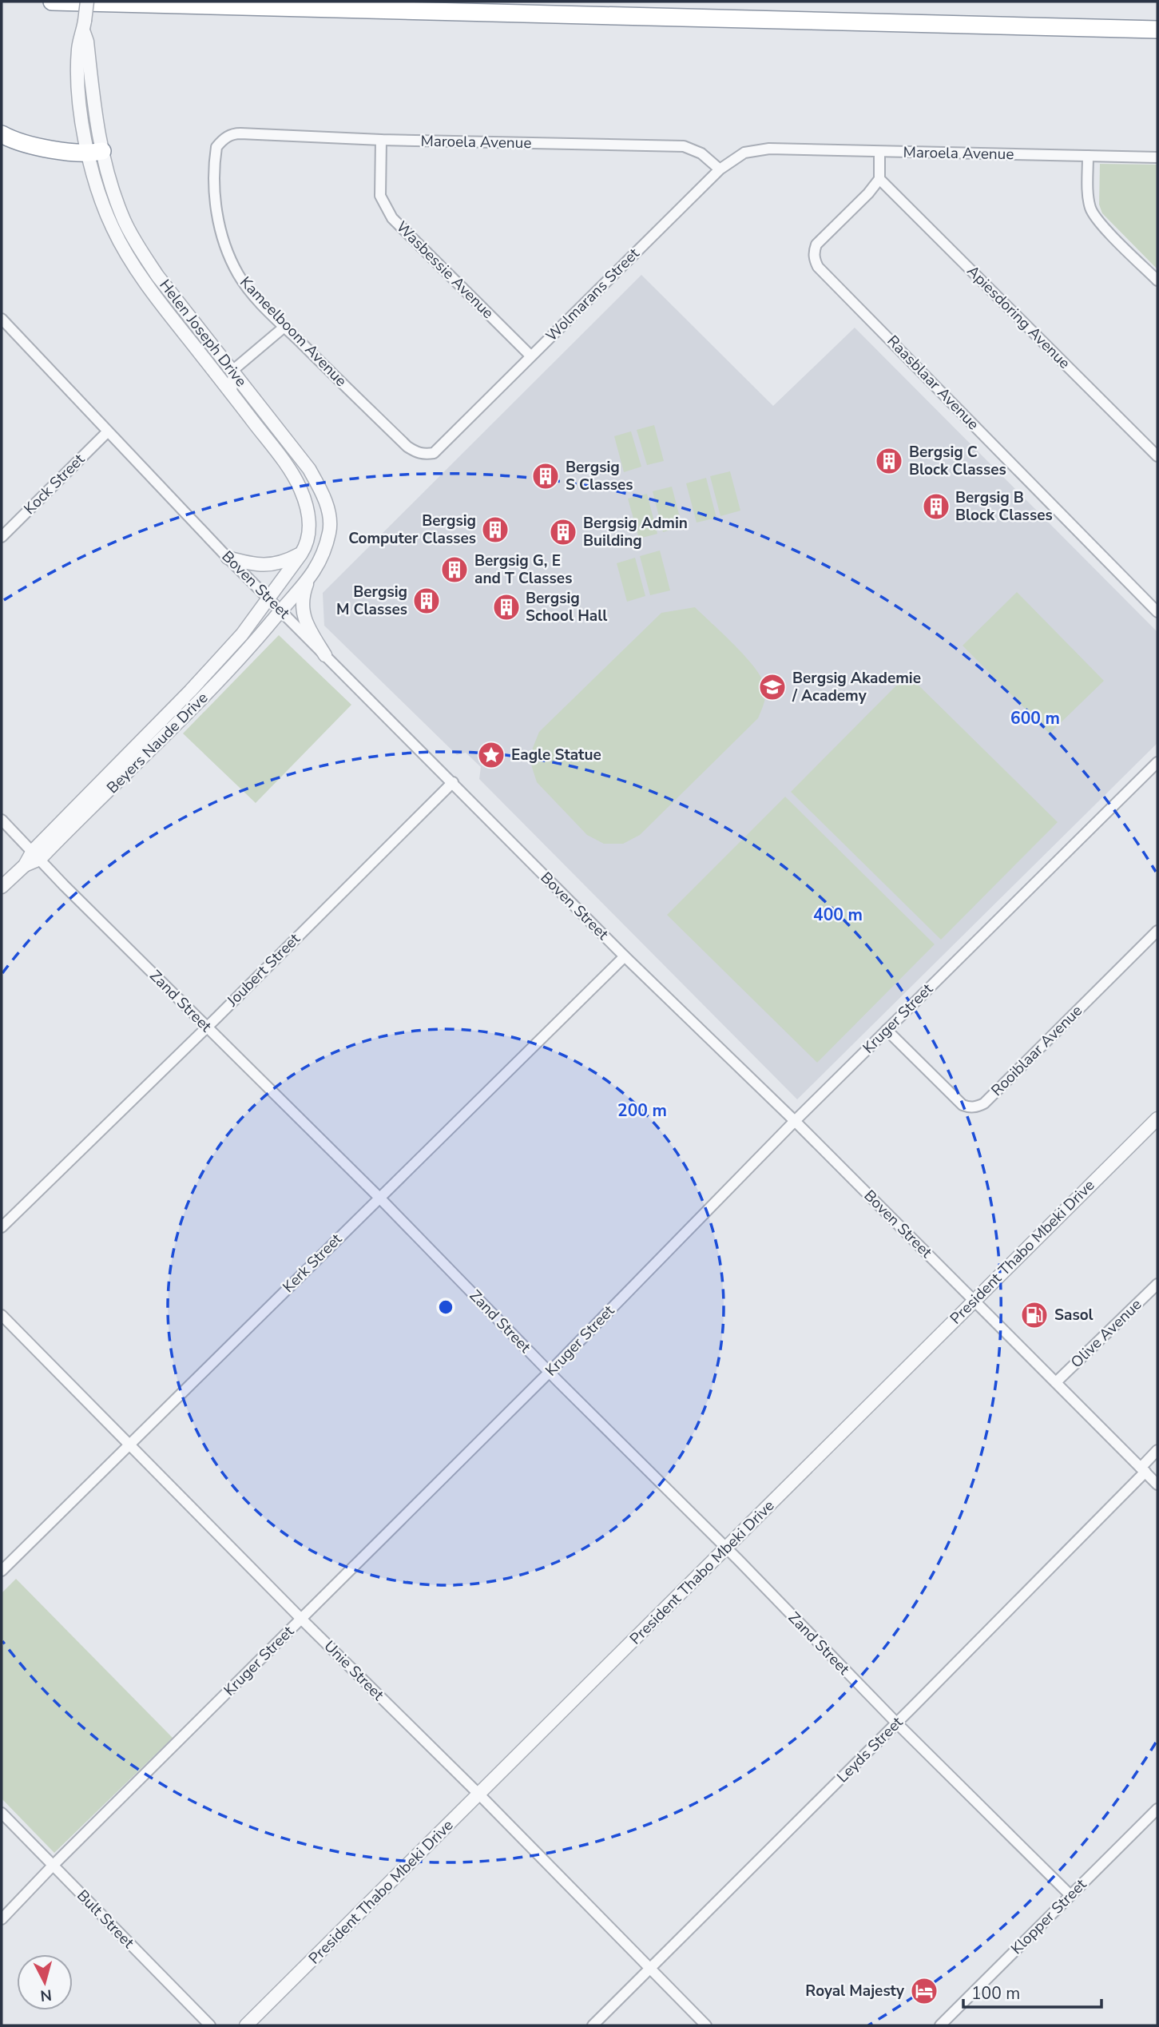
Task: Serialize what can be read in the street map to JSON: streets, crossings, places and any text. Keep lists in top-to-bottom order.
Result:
{
  "streets": {
    "street": [
      "Maroela Avenue",
      "Wasbessie Avenue",
      "Wolmarans Street",
      "Apiesdoring Avenue",
      "Kameelboom Avenue",
      "Helen Joseph Drive",
      "Raasblaar Avenue",
      "Kock Street",
      "Boven Street",
      "Beyers Naude Drive",
      "Joubert Street",
      "Zand Street",
      "Kruger Street",
      "Rooiblaar Avenue",
      "President Thabo Mbeki Drive",
      "Kerk Street",
      "Olive Avenue",
      "Unie Street",
      "Leyds Street",
      "Klopper Street",
      "Bult Street"
    ]
  },
  "crossings": [
    ["Maroela Avenue", "Wasbessie Avenue"],
    ["Maroela Avenue", "Wolmarans Street"],
    ["Maroela Avenue", "Kameelboom Avenue"],
    ["Wasbessie Avenue", "Wolmarans Street"],
    ["Wolmarans Street", "Kameelboom Avenue"],
    ["Apiesdoring Avenue", "Raasblaar Avenue"],
    ["Helen Joseph Drive", "Boven Street"],
    ["Helen Joseph Drive", "Beyers Naude Drive"],
    ["Kock Street", "Boven Street"],
    ["Boven Street", "Beyers Naude Drive"],
    ["Boven Street", "Joubert Street"],
    ["Boven Street", "Kruger Street"],
    ["Boven Street", "President Thabo Mbeki Drive"],
    ["Boven Street", "Kerk Street"],
    ["Boven Street", "Olive Avenue"],
    ["Boven Street", "Leyds Street"],
    ["Beyers Naude Drive", "Zand Street"],
    ["Joubert Street", "Zand Street"],
    ["Zand Street", "Kruger Street"],
    ["Zand Street", "President Thabo Mbeki Drive"],
    ["Zand Street", "Kerk Street"],
    ["Zand Street", "Leyds Street"],
    ["Zand Street", "Klopper Street"],
    ["Kruger Street", "Rooiblaar Avenue"],
    ["Kruger Street", "Unie Street"],
    ["Kruger Street", "Bult Street"],
    ["President Thabo Mbeki Drive", "Unie Street"],
    ["Kerk Street", "Unie Street"],
    ["Unie Street", "Leyds Street"]
  ],
  "places": {
    "building": [
      "Bergsig C Block Classes",
      "Bergsig S Classes",
      "Bergsig B Block Classes",
      "Bergsig Computer Classes",
      "Bergsig Admin Building",
      "Bergsig G, E and T Classes",
      "Bergsig M Classes",
      "Bergsig School Hall"
    ],
    "school or university": ["Bergsig Akademie / Academy"],
    "place": ["Eagle Statue"],
    "fuel station": ["Sasol"],
    "hotel": ["Royal Majesty"]
  },
  "scale_bar": "100 m",
  "north": "bottom",
  "rings": ["600 m", "400 m", "200 m"]
}
